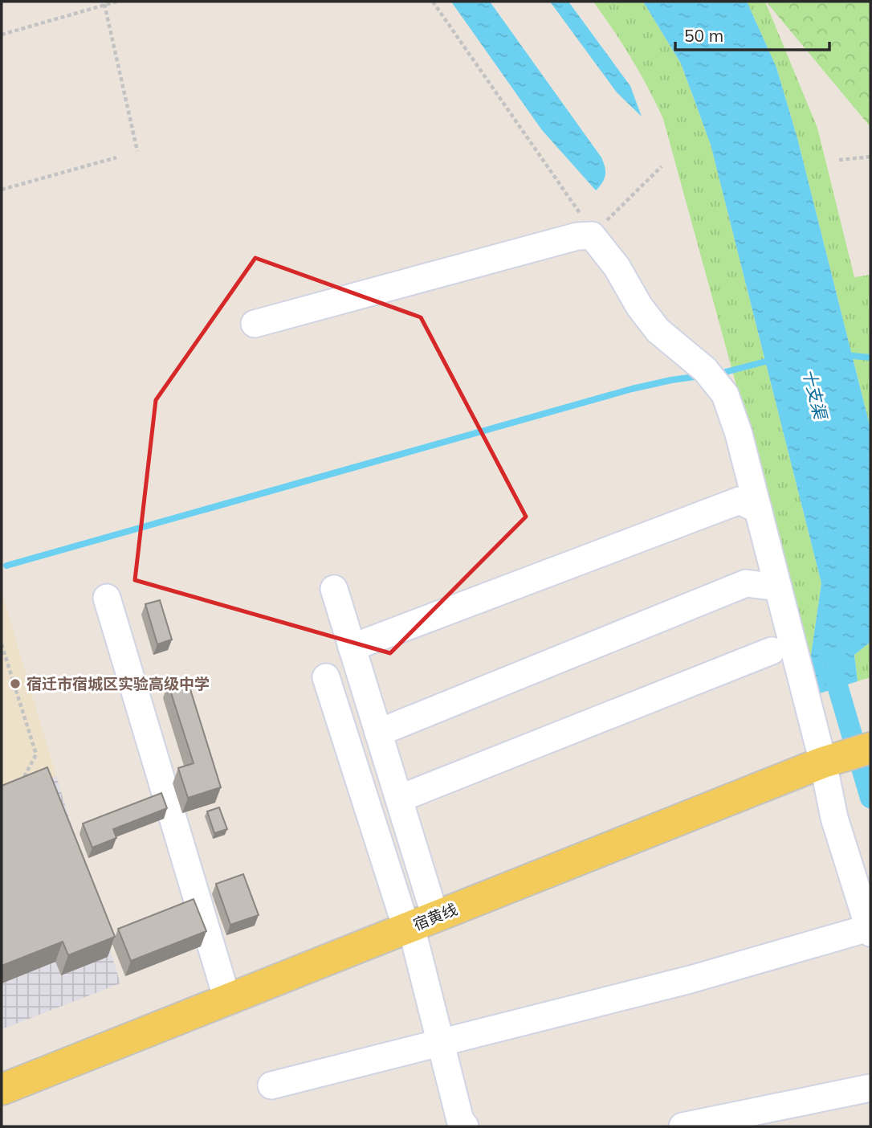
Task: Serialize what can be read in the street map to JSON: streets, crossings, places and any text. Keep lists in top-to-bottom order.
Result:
{
  "streets": {
    "main road": ["宿黄线"]
  },
  "water": ["十支渠"],
  "places": ["宿迁市宿城区实验高级中学"],
  "scale_bar": "50 m"
}
